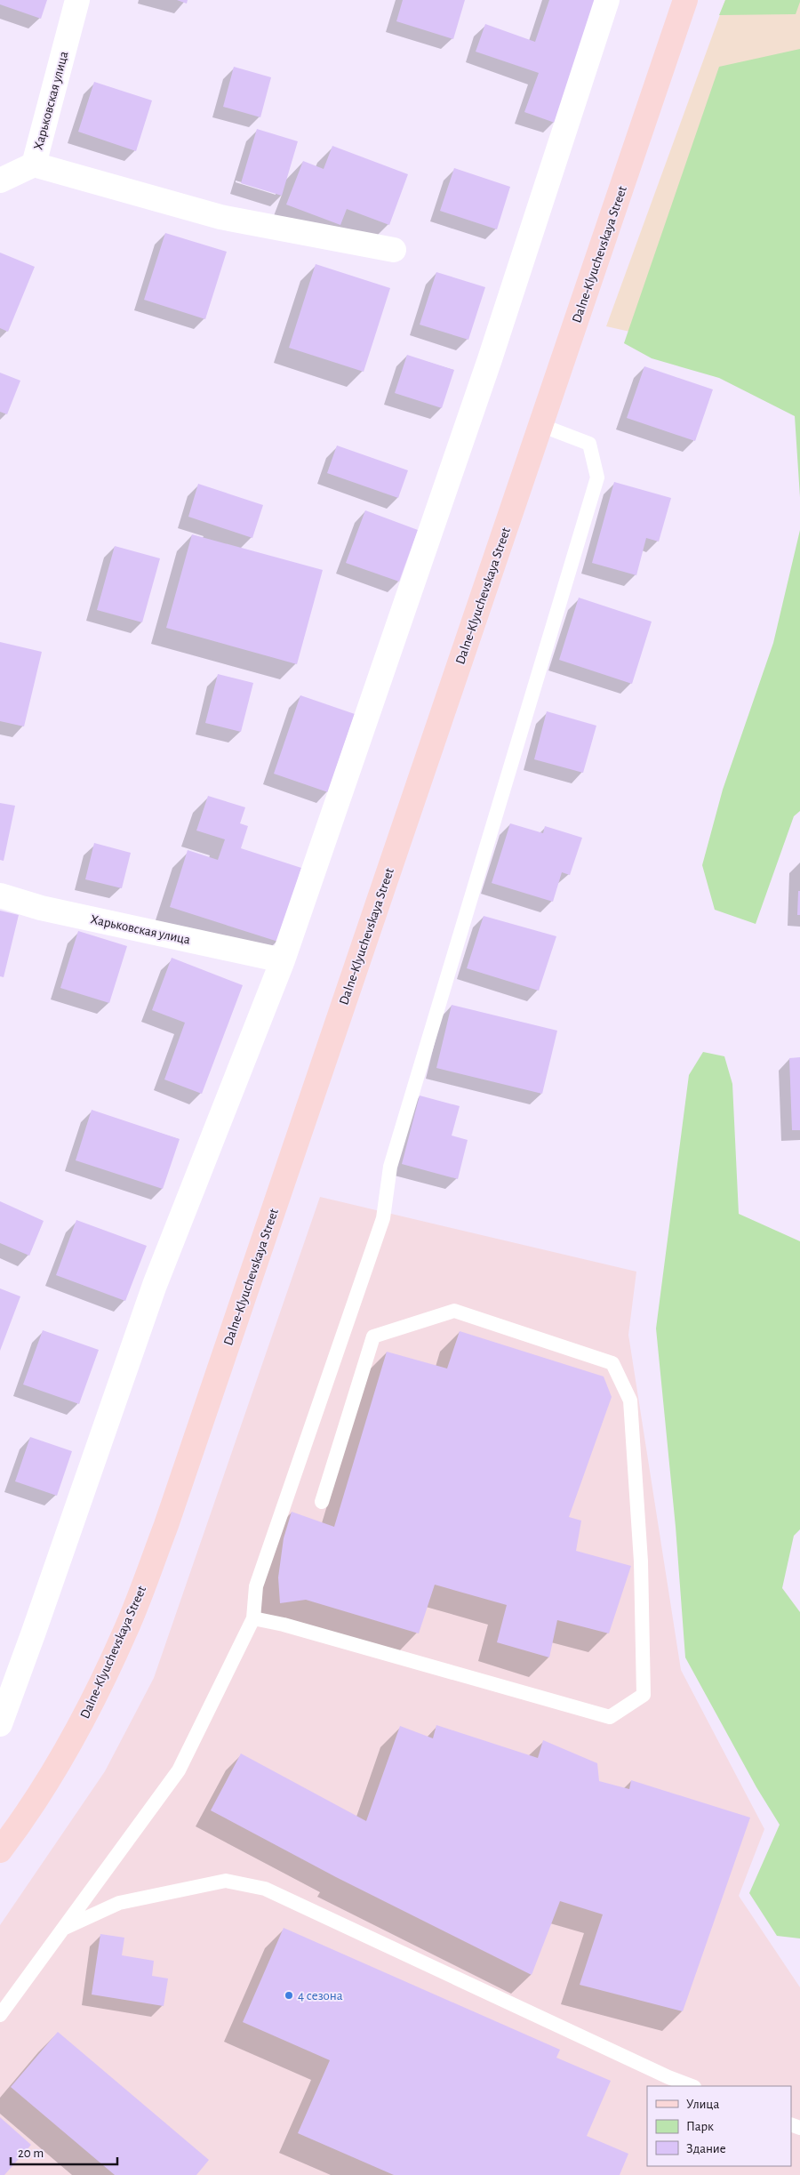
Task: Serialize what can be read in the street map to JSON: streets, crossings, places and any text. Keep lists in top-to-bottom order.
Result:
{
  "streets": {
    "main road": ["Dalne-Klyuchevskaya Street"],
    "street": ["Харьковская улица"]
  },
  "places": ["4 сезона"],
  "legend": ["Улица", "Парк", "Здание"],
  "scale_bar": "20 m"
}
